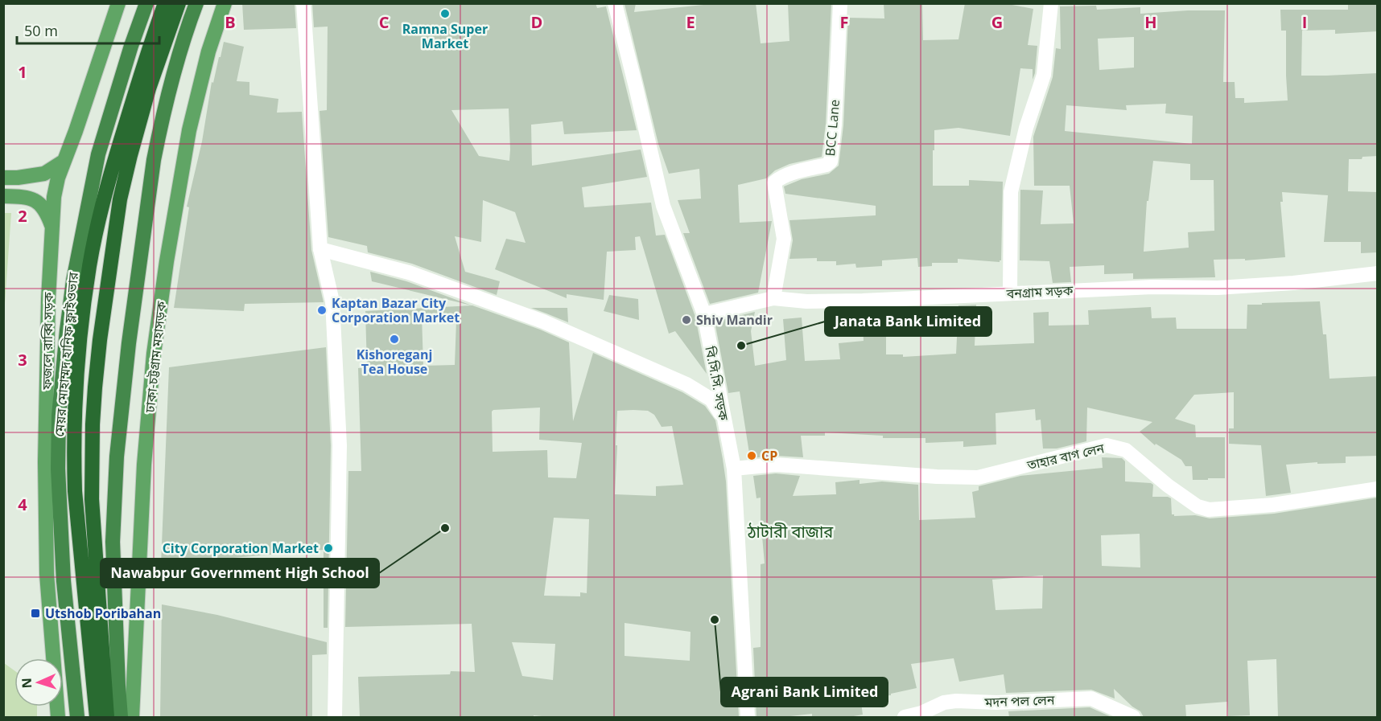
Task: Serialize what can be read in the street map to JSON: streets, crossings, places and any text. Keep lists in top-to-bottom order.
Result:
{
  "streets": {
    "highway": ["মেয়র মোহাম্মদ হানিফ ফ্লাইওভার"],
    "main road": ["ফজলে রাব্বি সড়ক", "ঢাকা-চট্টগ্রাম মহাসড়ক"],
    "street": [
      "BCC Lane",
      "বনগ্রাম সড়ক",
      "বি.সি.সি. সড়ক",
      "তাহার বাগ লেন",
      "মদন পল লেন"
    ]
  },
  "crossings": [
    ["BCC Lane", "বনগ্রাম সড়ক"],
    ["বনগ্রাম সড়ক", "বি.সি.সি. সড়ক"],
    ["বি.সি.সি. সড়ক", "তাহার বাগ লেন"]
  ],
  "districts": ["ঠাটারী বাজার"],
  "places": {
    "other": [
      "Ramna Super Market",
      "Kaptan Bazar City Corporation Market",
      "Shiv Mandir",
      "Kishoreganj Tea House",
      "Janata Bank Limited",
      "CP",
      "Nawabpur Government High School",
      "City Corporation Market",
      "Agrani Bank Limited"
    ],
    "transit": ["Utshob Poribahan"]
  },
  "scale_bar": "50 m",
  "north": "left",
  "grid": {
    "columns": [
      "B",
      "C",
      "D",
      "E",
      "F",
      "G",
      "H",
      "I"
    ],
    "rows": [
      "1",
      "2",
      "3",
      "4"
    ]
  }
}
